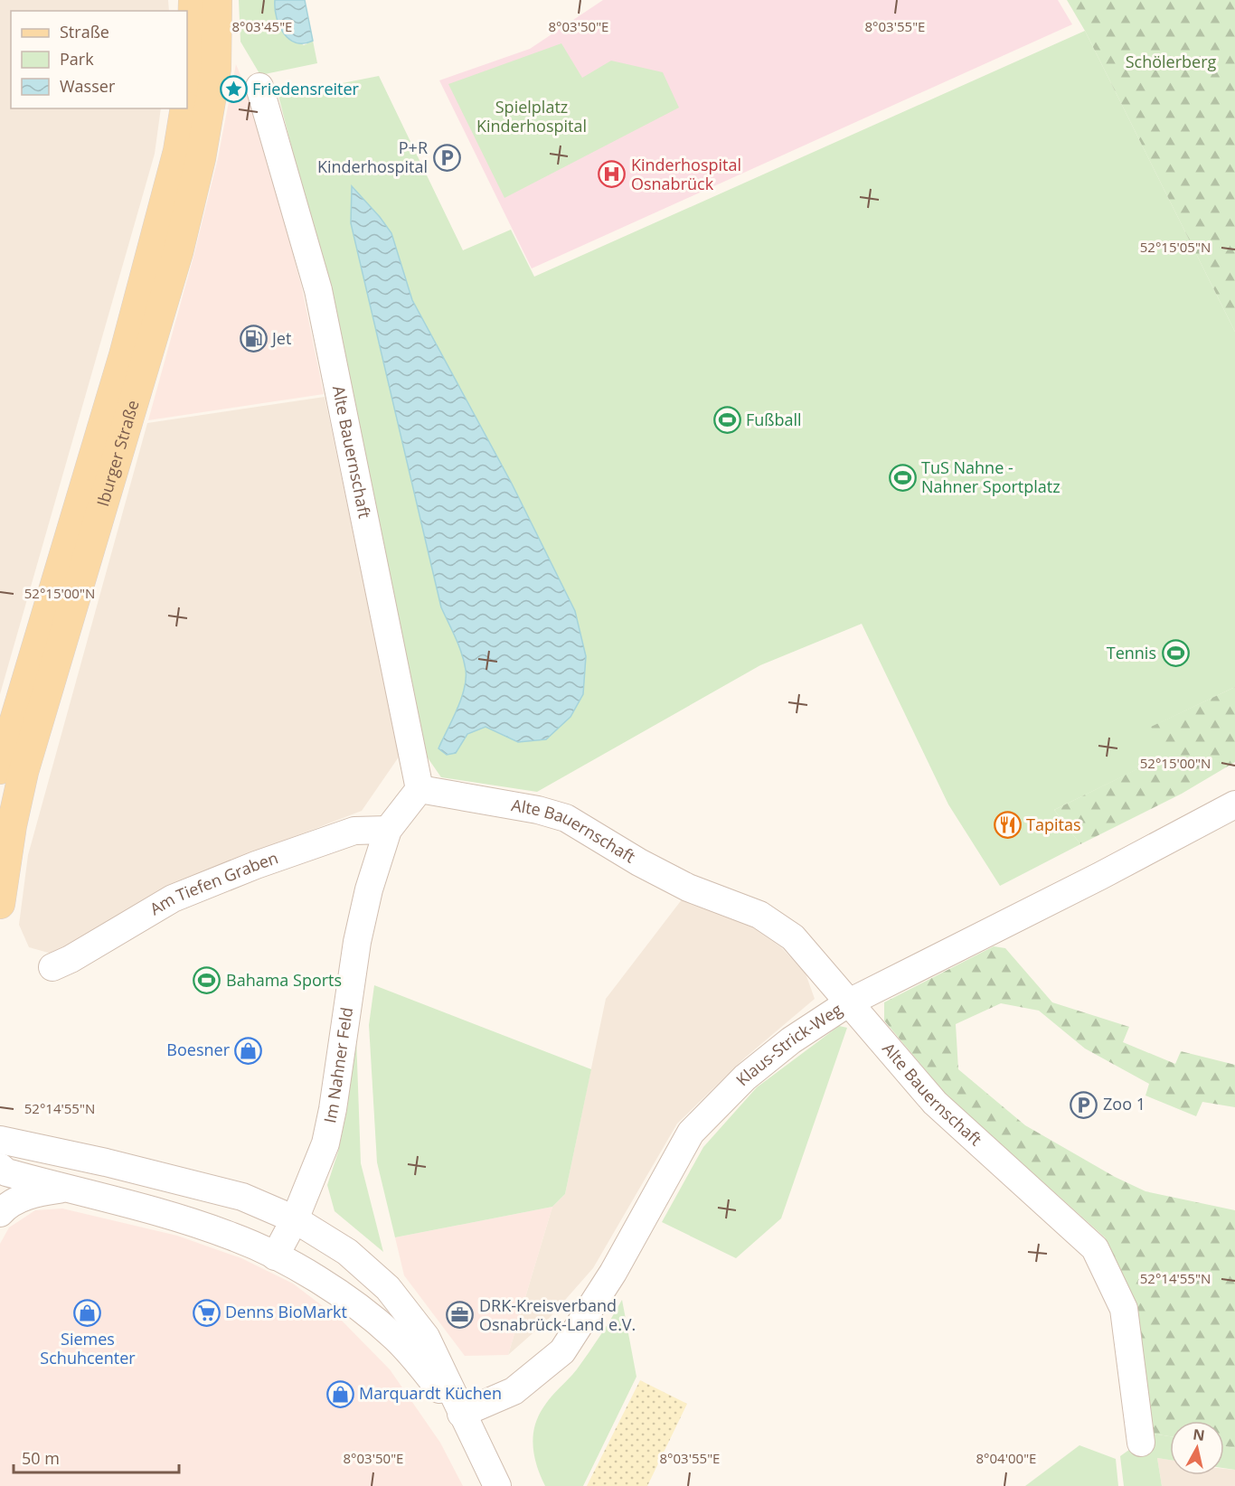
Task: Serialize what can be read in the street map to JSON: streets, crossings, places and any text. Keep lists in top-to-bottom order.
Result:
{
  "streets": {
    "main road": ["Iburger Straße"],
    "street": [
      "Alte Bauernschaft",
      "Am Tiefen Graben",
      "Klaus-Strick-Weg",
      "Im Nahner Feld"
    ]
  },
  "crossings": [
    ["Alte Bauernschaft", "Klaus-Strick-Weg"],
    ["Alte Bauernschaft", "Im Nahner Feld"],
    ["Am Tiefen Graben", "Im Nahner Feld"]
  ],
  "parks": ["Schölerberg", "Spielplatz Kinderhospital"],
  "places": {
    "place": ["Friedensreiter"],
    "parking": ["P+R Kinderhospital", "Zoo 1"],
    "hospital": ["Kinderhospital Osnabrück"],
    "fuel station": ["Jet"],
    "sports": [
      "Fußball",
      "TuS Nahne - Nahner Sportplatz",
      "Tennis",
      "Bahama Sports"
    ],
    "restaurant": ["Tapitas"],
    "shop": ["Boesner", "Siemes Schuhcenter", "Marquardt Küchen"],
    "supermarket": ["Denns BioMarkt"],
    "office": ["DRK-Kreisverband Osnabrück-Land e.V."]
  },
  "legend": ["Straße", "Park", "Wasser"],
  "scale_bar": "50 m",
  "north": "top",
  "coordinates": [
    "8°03'45\"E",
    "8°03'50\"E",
    "8°03'55\"E",
    "52°15'05\"N",
    "52°15'00\"N",
    "52°14'55\"N",
    "8°04'00\"E"
  ]
}
